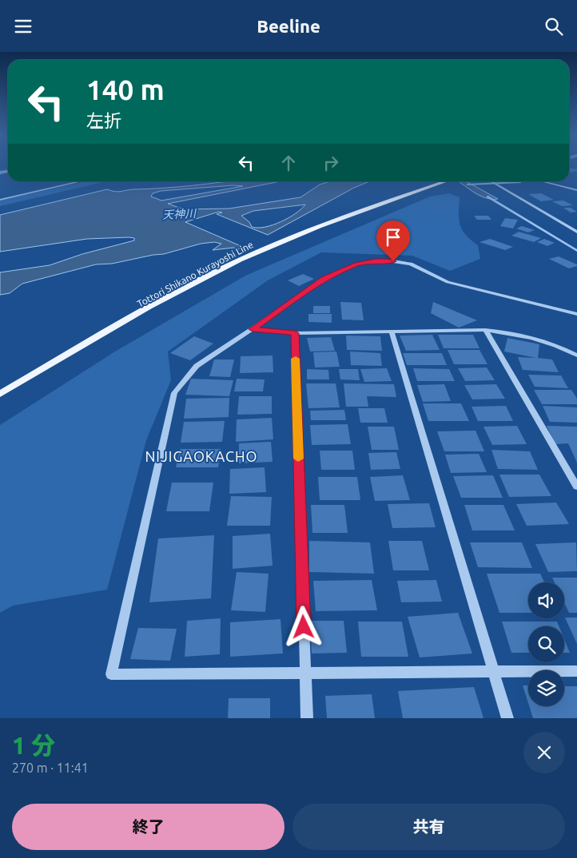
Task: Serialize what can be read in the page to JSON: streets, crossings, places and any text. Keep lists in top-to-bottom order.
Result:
{
  "streets": {
    "main road": ["Tottori Shikano Kurayoshi Line"]
  },
  "districts": ["NIJIGAOKACHO"],
  "water": ["天神川"],
  "page": {
    "header": "Beeline",
    "turn": ["140 m", "左折"],
    "heading": ["1 分", "270 m · 11:41"],
    "buttons": ["終了", "共有"]
  }
}
